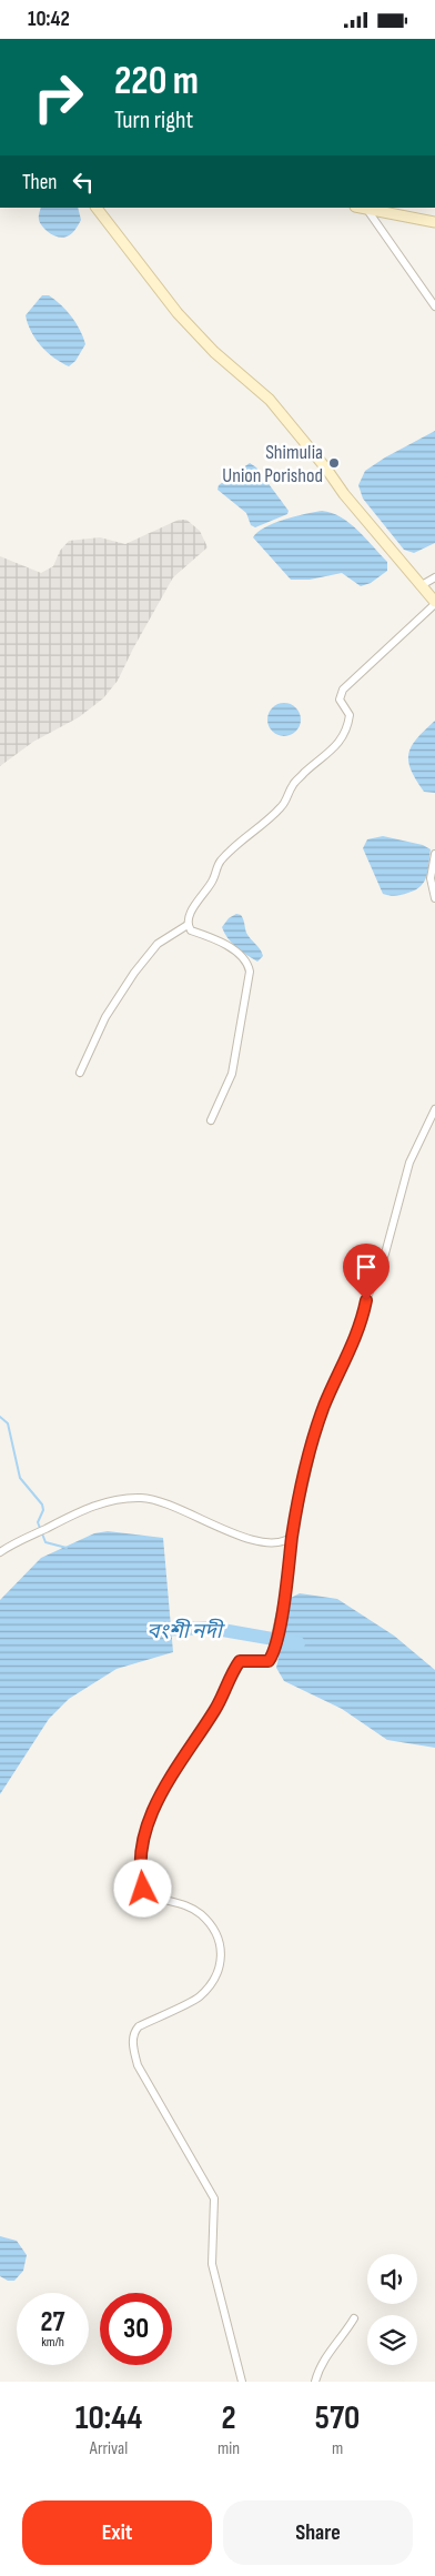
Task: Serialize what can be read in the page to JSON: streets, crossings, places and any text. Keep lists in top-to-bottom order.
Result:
{
  "water": ["বংশী নদী"],
  "places": ["Shimulia Union Porishod"],
  "page": {
    "status": "10:42",
    "turn": ["220 m", "Turn right"],
    "then": "Then",
    "speed": "27 km/h",
    "limit": "30",
    "eta": [
      "10:44",
      "Arrival",
      "2",
      "min",
      "570",
      "m"
    ],
    "buttons": ["Exit", "Share"]
  }
}
